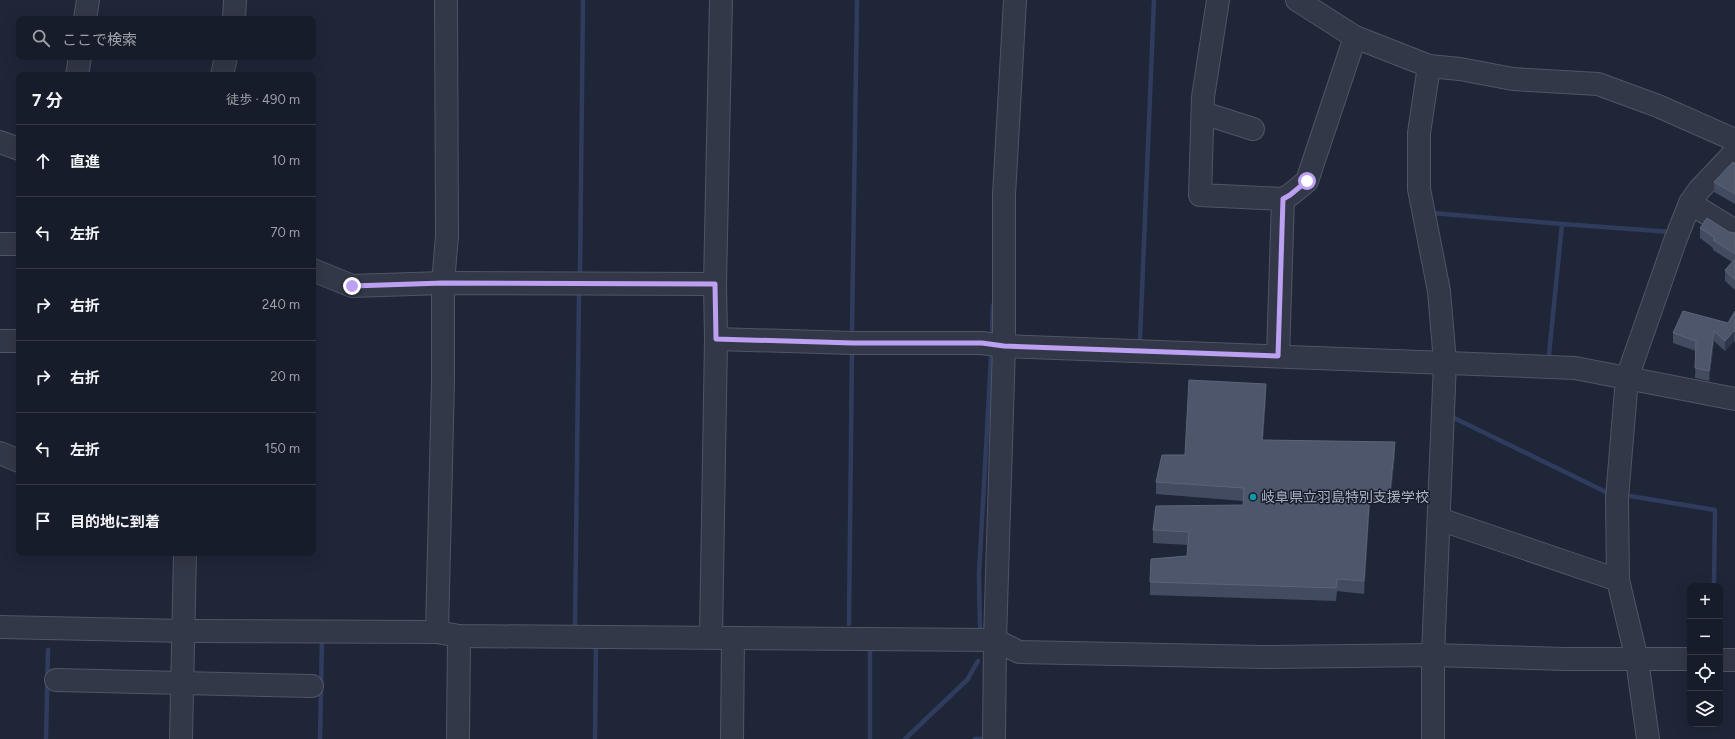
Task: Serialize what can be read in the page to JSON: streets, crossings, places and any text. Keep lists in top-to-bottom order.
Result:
{
  "places": ["岐阜県立羽島特別支援学校"],
  "page": {
    "search": "ここで検索",
    "heading": ["7 分", "徒歩 · 490 m"],
    "list": [
      ["直進", "10 m"],
      ["左折", "70 m"],
      ["右折", "240 m"],
      ["右折", "20 m"],
      ["左折", "150 m"],
      "目的地に到着"
    ],
    "map_buttons": ["+", "−"]
  }
}
